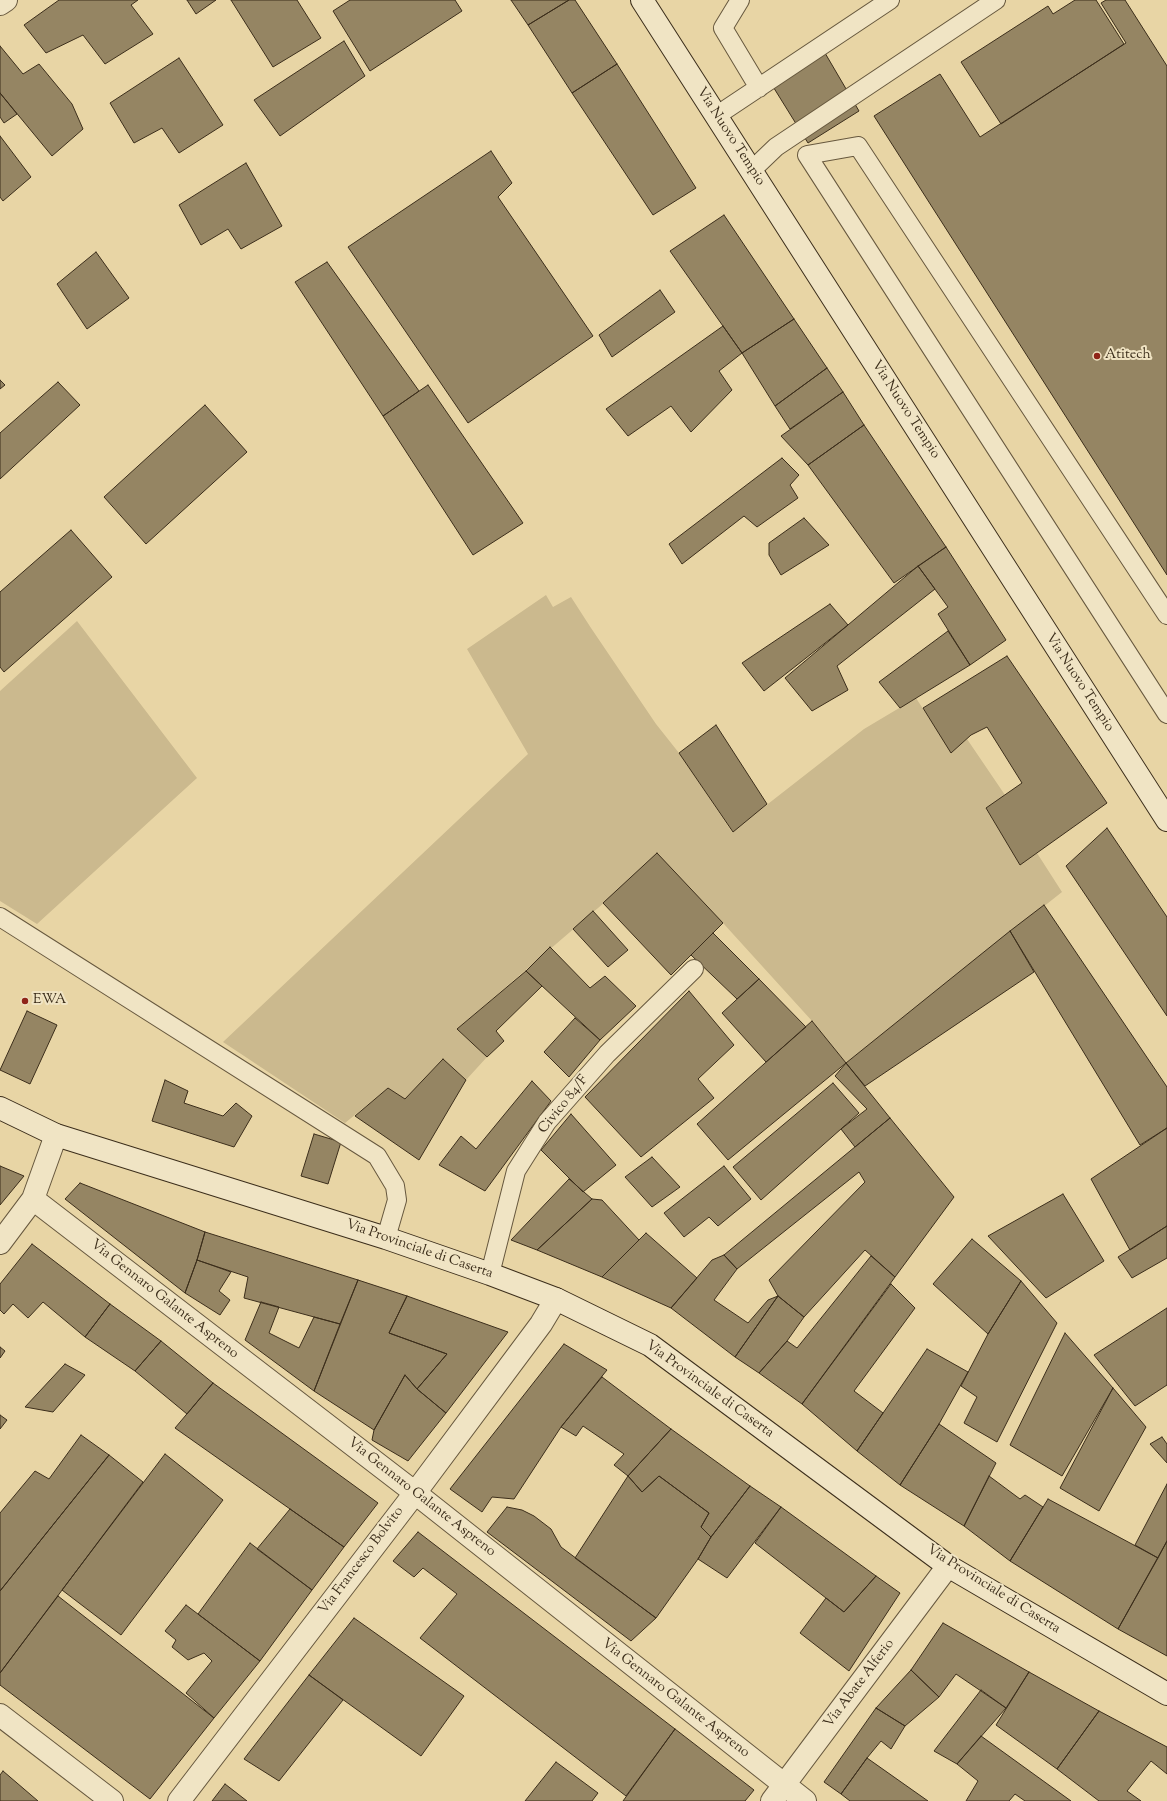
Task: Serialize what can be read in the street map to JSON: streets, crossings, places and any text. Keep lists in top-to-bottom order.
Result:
{
  "streets": {
    "street": [
      "Via Nuovo Tempio",
      "Via Provinciale di Caserta",
      "Via Gennaro Galante Aspreno",
      "Via Francesco Bolvito",
      "Via Abate Alferio"
    ],
    "lane": ["Civico 84/F"]
  },
  "crossings": [
    ["Civico 84/F", "Via Provinciale di Caserta"],
    ["Via Provinciale di Caserta", "Via Francesco Bolvito"],
    ["Via Provinciale di Caserta", "Via Abate Alferio"],
    ["Via Gennaro Galante Aspreno", "Via Francesco Bolvito"],
    ["Via Gennaro Galante Aspreno", "Via Abate Alferio"]
  ],
  "places": ["Atitech", "EWA"]
}
